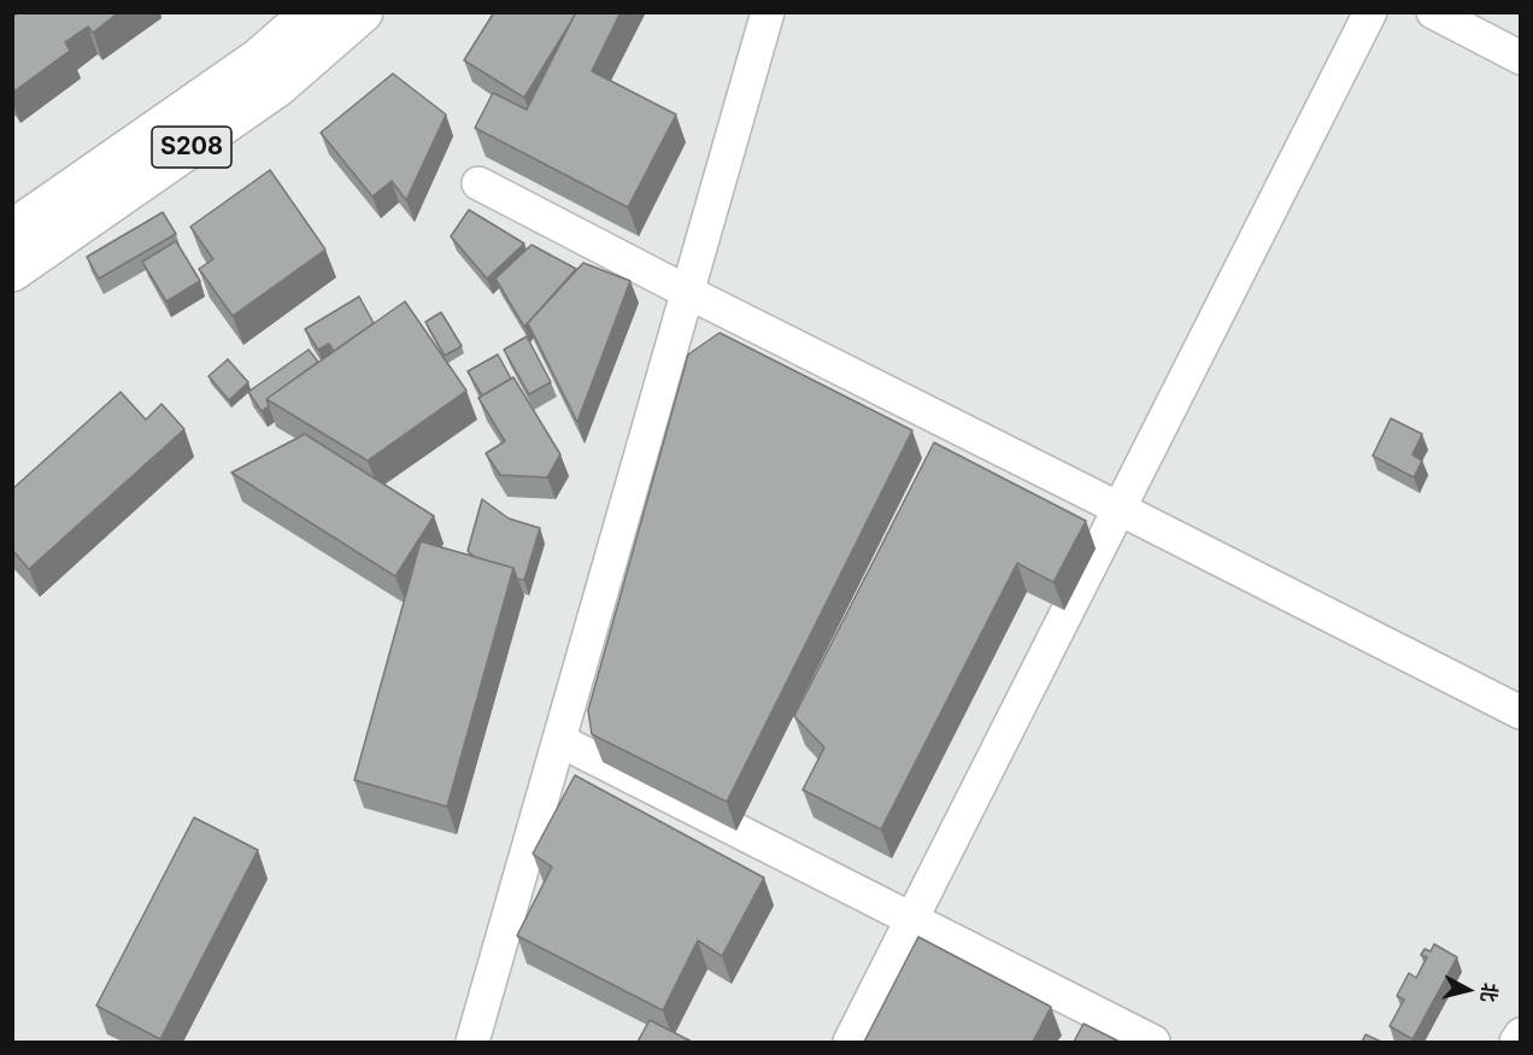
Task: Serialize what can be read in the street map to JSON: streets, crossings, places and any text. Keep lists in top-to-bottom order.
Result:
{
  "streets": {
    "main road": ["S208"]
  },
  "north": "right"
}
